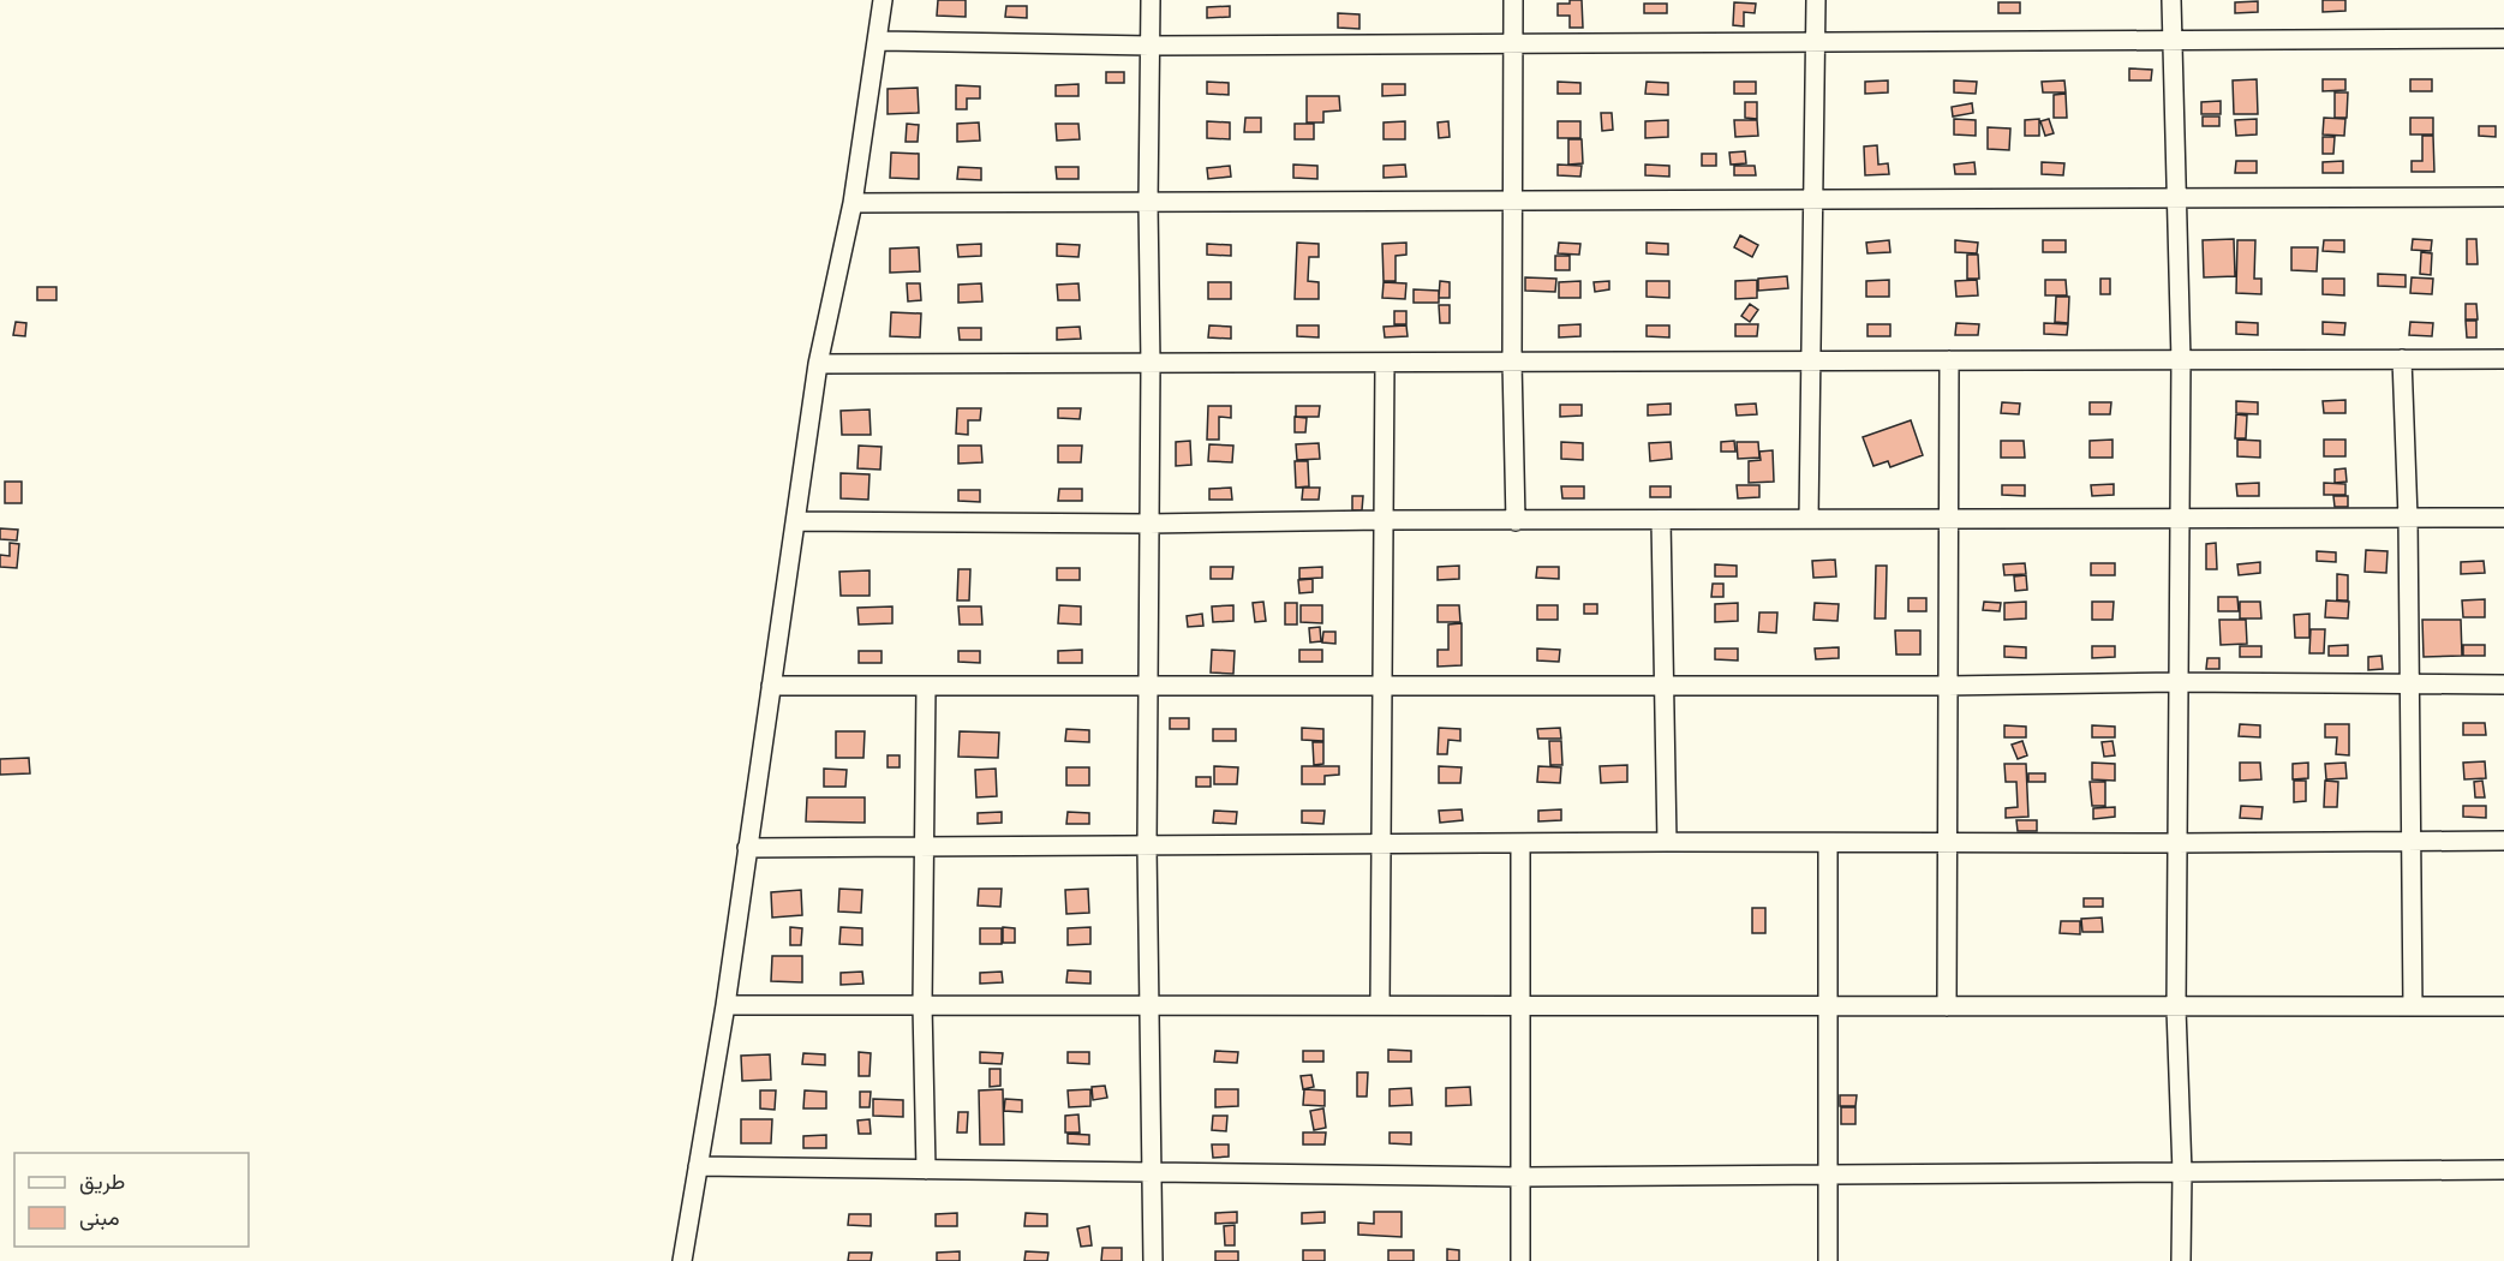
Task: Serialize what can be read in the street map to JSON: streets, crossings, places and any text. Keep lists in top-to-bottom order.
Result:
{
  "legend": ["طريق", "مبنى"]
}
